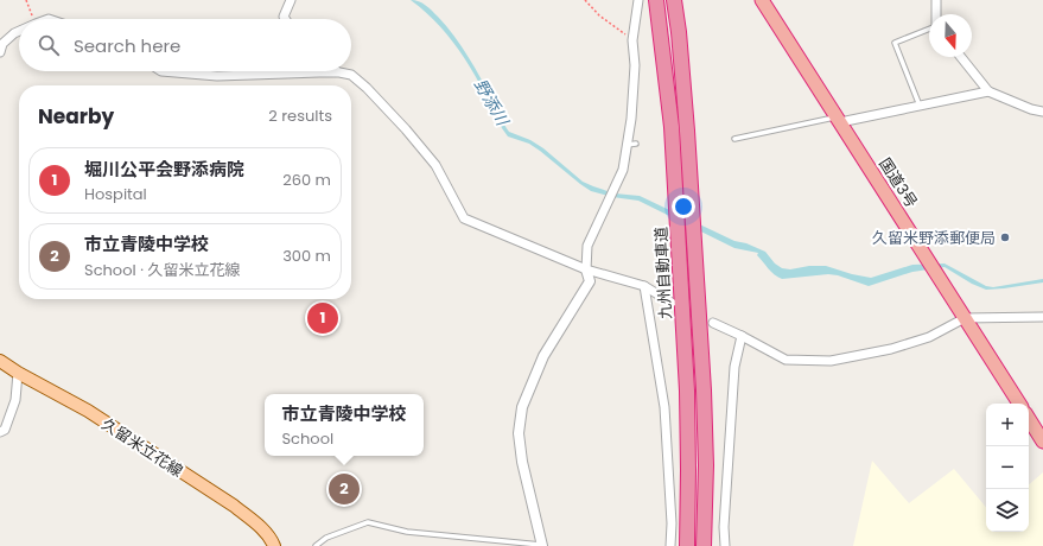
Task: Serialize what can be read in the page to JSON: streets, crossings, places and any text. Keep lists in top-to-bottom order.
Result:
{
  "streets": {
    "highway": ["国道3号", "九州自動車道"],
    "main road": ["久留米立花線"]
  },
  "water": ["野添川"],
  "places": ["久留米野添郵便局"],
  "north": "bottom",
  "page": {
    "search": "Search here",
    "heading": ["Nearby", "2 results"],
    "list": [
      {
        "mark": "1",
        "name": "堀川公平会野添病院",
        "note": "Hospital",
        "value": "260 m"
      },
      {
        "mark": "2",
        "name": "市立青陵中学校",
        "note": "School · 久留米立花線",
        "value": "300 m"
      }
    ],
    "pins": ["1", "2"],
    "popup": ["市立青陵中学校", "School"],
    "map_buttons": ["+", "−"]
  }
}
